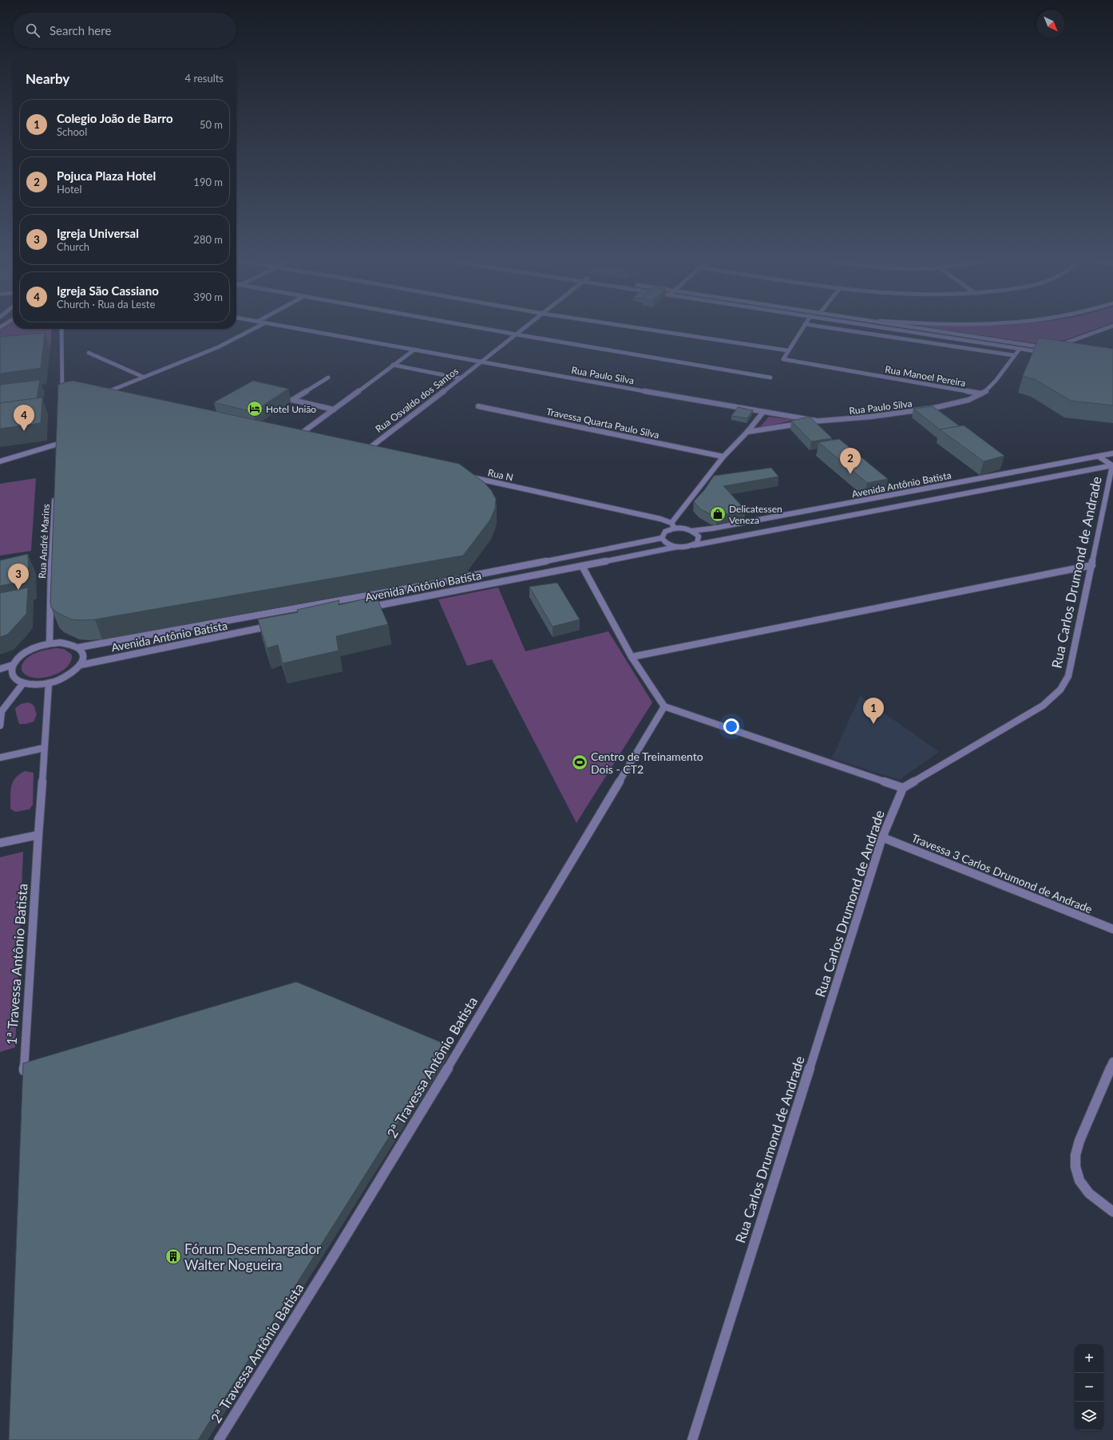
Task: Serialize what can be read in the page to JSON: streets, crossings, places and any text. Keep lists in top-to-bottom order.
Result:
{
  "streets": {
    "street": [
      "Rua Paulo Silva",
      "Rua Manoel Pereira",
      "Rua Osvaldo dos Santos",
      "Travessa Quarta Paulo Silva",
      "Rua N",
      "Avenida Antônio Batista",
      "Rua André Marins",
      "Rua Carlos Drumond de Andrade",
      "Travessa 3 Carlos Drumond de Andrade",
      "1ª Travessa Antônio Batista",
      "2ª Travessa Antônio Batista"
    ]
  },
  "crossings": [
    ["Rua Paulo Silva", "Rua Manoel Pereira"],
    ["Rua Paulo Silva", "Rua Osvaldo dos Santos"],
    ["Avenida Antônio Batista", "Rua Carlos Drumond de Andrade"],
    ["Rua Carlos Drumond de Andrade", "Travessa 3 Carlos Drumond de Andrade"]
  ],
  "places": {
    "hotel": ["Hotel União"],
    "shop": ["Delicatessen Veneza"],
    "sports": ["Centro de Treinamento Dois - CT2"],
    "building": ["Fórum Desembargador Walter Nogueira"]
  },
  "north": "bottom right",
  "page": {
    "search": "Search here",
    "heading": ["Nearby", "4 results"],
    "list": [
      {
        "mark": "1",
        "name": "Colegio João de Barro",
        "note": "School",
        "value": "50 m"
      },
      {
        "mark": "2",
        "name": "Pojuca Plaza Hotel",
        "note": "Hotel",
        "value": "190 m"
      },
      {
        "mark": "3",
        "name": "Igreja Universal",
        "note": "Church",
        "value": "280 m"
      },
      {
        "mark": "4",
        "name": "Igreja São Cassiano",
        "note": "Church · Rua da Leste",
        "value": "390 m"
      }
    ],
    "pins": [
      "4",
      "2",
      "3",
      "1"
    ],
    "map_buttons": ["+", "−"]
  }
}
